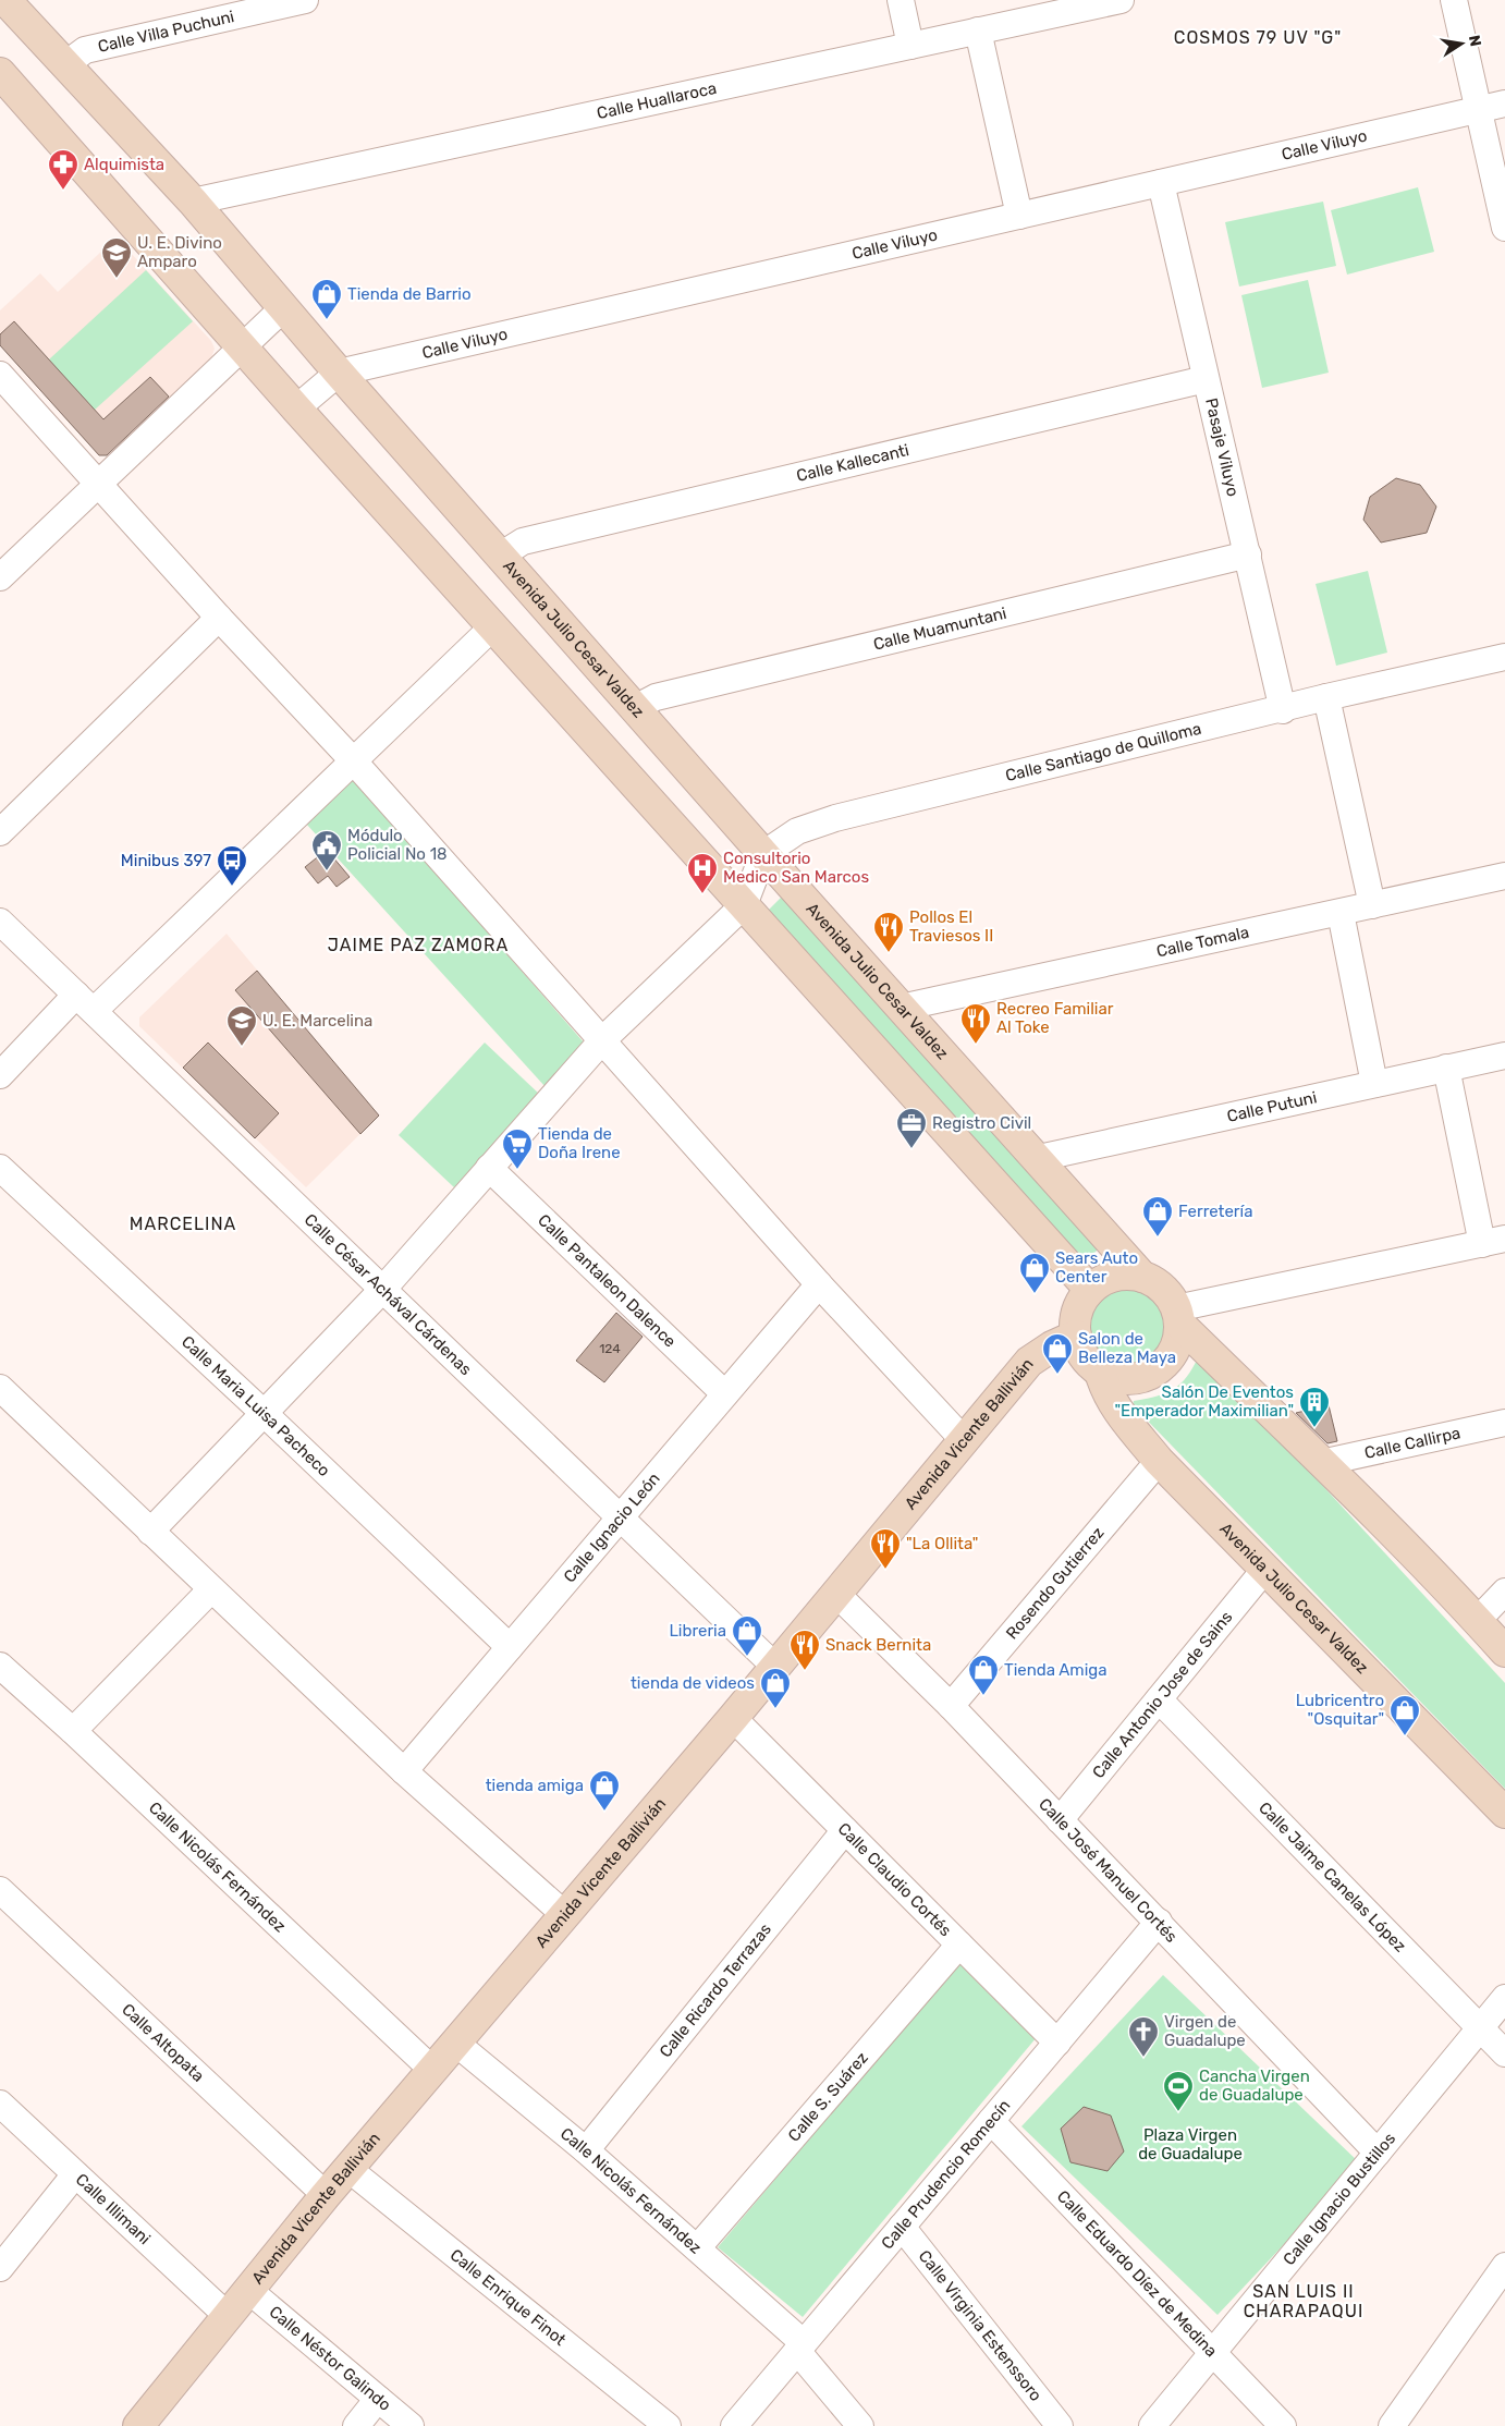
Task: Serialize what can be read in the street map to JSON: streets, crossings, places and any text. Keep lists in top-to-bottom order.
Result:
{
  "streets": {
    "main road": ["Avenida Julio Cesar Valdez", "Avenida Vicente Ballivián"],
    "street": [
      "Calle Villa Puchuni",
      "Calle Huallaroca",
      "Calle Viluyo",
      "Pasaje Viluyo",
      "Calle Kallecanti",
      "Calle Muamuntani",
      "Calle Santiago de Quilloma",
      "Calle Tomala",
      "Calle Putuni",
      "Calle Pantaleon Dalence",
      "Calle César Achával Cárdenas",
      "Calle Maria Luisa Pacheco",
      "Calle Callirpa",
      "Calle Ignacio León",
      "Rosendo Gutierrez",
      "Calle Antonio Jose de Sains",
      "Calle Nicolás Fernández",
      "Calle José Manuel Cortés",
      "Calle Jaime Canelas López",
      "Calle Claudio Cortés",
      "Calle Ricardo Terrazas",
      "Calle Altopata",
      "Calle S. Suárez",
      "Calle Prudencio Romecín",
      "Calle Ignacio Bustillos",
      "Calle Illimani",
      "Calle Eduardo Díez de Medina",
      "Calle Enrique Finot",
      "Calle Virginia Estenssoro",
      "Calle Néstor Galindo"
    ]
  },
  "crossings": [
    ["Calle Villa Puchuni", "Avenida Julio Cesar Valdez"],
    ["Calle Huallaroca", "Avenida Julio Cesar Valdez"],
    ["Calle Viluyo", "Pasaje Viluyo"],
    ["Calle Viluyo", "Avenida Julio Cesar Valdez"],
    ["Pasaje Viluyo", "Calle Kallecanti"],
    ["Pasaje Viluyo", "Calle Muamuntani"],
    ["Pasaje Viluyo", "Calle Santiago de Quilloma"],
    ["Calle Kallecanti", "Avenida Julio Cesar Valdez"],
    ["Calle Muamuntani", "Avenida Julio Cesar Valdez"],
    ["Avenida Julio Cesar Valdez", "Calle Santiago de Quilloma"],
    ["Avenida Julio Cesar Valdez", "Calle Tomala"],
    ["Avenida Julio Cesar Valdez", "Calle Putuni"],
    ["Avenida Julio Cesar Valdez", "Avenida Vicente Ballivián"],
    ["Avenida Julio Cesar Valdez", "Rosendo Gutierrez"],
    ["Avenida Julio Cesar Valdez", "Calle Antonio Jose de Sains"],
    ["Calle Pantaleon Dalence", "Calle Ignacio León"],
    ["Calle César Achával Cárdenas", "Avenida Vicente Ballivián"],
    ["Calle César Achával Cárdenas", "Calle Ignacio León"],
    ["Calle Maria Luisa Pacheco", "Calle Ignacio León"],
    ["Avenida Vicente Ballivián", "Calle Nicolás Fernández"],
    ["Avenida Vicente Ballivián", "Calle José Manuel Cortés"],
    ["Avenida Vicente Ballivián", "Calle Claudio Cortés"],
    ["Avenida Vicente Ballivián", "Calle Altopata"],
    ["Avenida Vicente Ballivián", "Calle Illimani"],
    ["Avenida Vicente Ballivián", "Calle Enrique Finot"],
    ["Avenida Vicente Ballivián", "Calle Néstor Galindo"],
    ["Rosendo Gutierrez", "Calle José Manuel Cortés"],
    ["Calle Antonio Jose de Sains", "Calle José Manuel Cortés"],
    ["Calle Antonio Jose de Sains", "Calle Jaime Canelas López"],
    ["Calle Nicolás Fernández", "Calle Ricardo Terrazas"],
    ["Calle Nicolás Fernández", "Calle S. Suárez"],
    ["Calle Nicolás Fernández", "Calle Prudencio Romecín"],
    ["Calle José Manuel Cortés", "Calle Prudencio Romecín"],
    ["Calle José Manuel Cortés", "Calle Ignacio Bustillos"],
    ["Calle Jaime Canelas López", "Calle Ignacio Bustillos"],
    ["Calle Claudio Cortés", "Calle Ricardo Terrazas"],
    ["Calle Claudio Cortés", "Calle S. Suárez"],
    ["Calle Claudio Cortés", "Calle Prudencio Romecín"],
    ["Calle Prudencio Romecín", "Calle Eduardo Díez de Medina"],
    ["Calle Prudencio Romecín", "Calle Virginia Estenssoro"],
    ["Calle Ignacio Bustillos", "Calle Eduardo Díez de Medina"]
  ],
  "districts": [
    "COSMOS 79 UV \"G\"",
    "JAIME PAZ ZAMORA",
    "MARCELINA",
    "SAN LUIS II CHARAPAQUI"
  ],
  "parks": ["Plaza Virgen de Guadalupe"],
  "places": {
    "pharmacy": ["Alquimista"],
    "school or university": ["U. E. Divino Amparo", "U. E. Marcelina"],
    "shop": [
      "Tienda de Barrio",
      "Ferretería",
      "Sears Auto Center",
      "Salon de Belleza Maya",
      "Libreria",
      "Tienda Amiga",
      "tienda de videos",
      "Lubricentro \"Osquitar\"",
      "tienda amiga"
    ],
    "public building": ["Módulo Policial No 18"],
    "bus stop": ["Minibus 397"],
    "hospital": ["Consultorio Medico San Marcos"],
    "restaurant": [
      "Pollos El Traviesos II",
      "Recreo Familiar Al Toke",
      "\"La Ollita\"",
      "Snack Bernita"
    ],
    "office": ["Registro Civil"],
    "supermarket": ["Tienda de Doña Irene"],
    "building": ["Salón De Eventos \"Emperador Maximilian\""],
    "church": ["Virgen de Guadalupe"],
    "sports": ["Cancha Virgen de Guadalupe"]
  },
  "house_numbers": ["124"],
  "north": "right"
}
